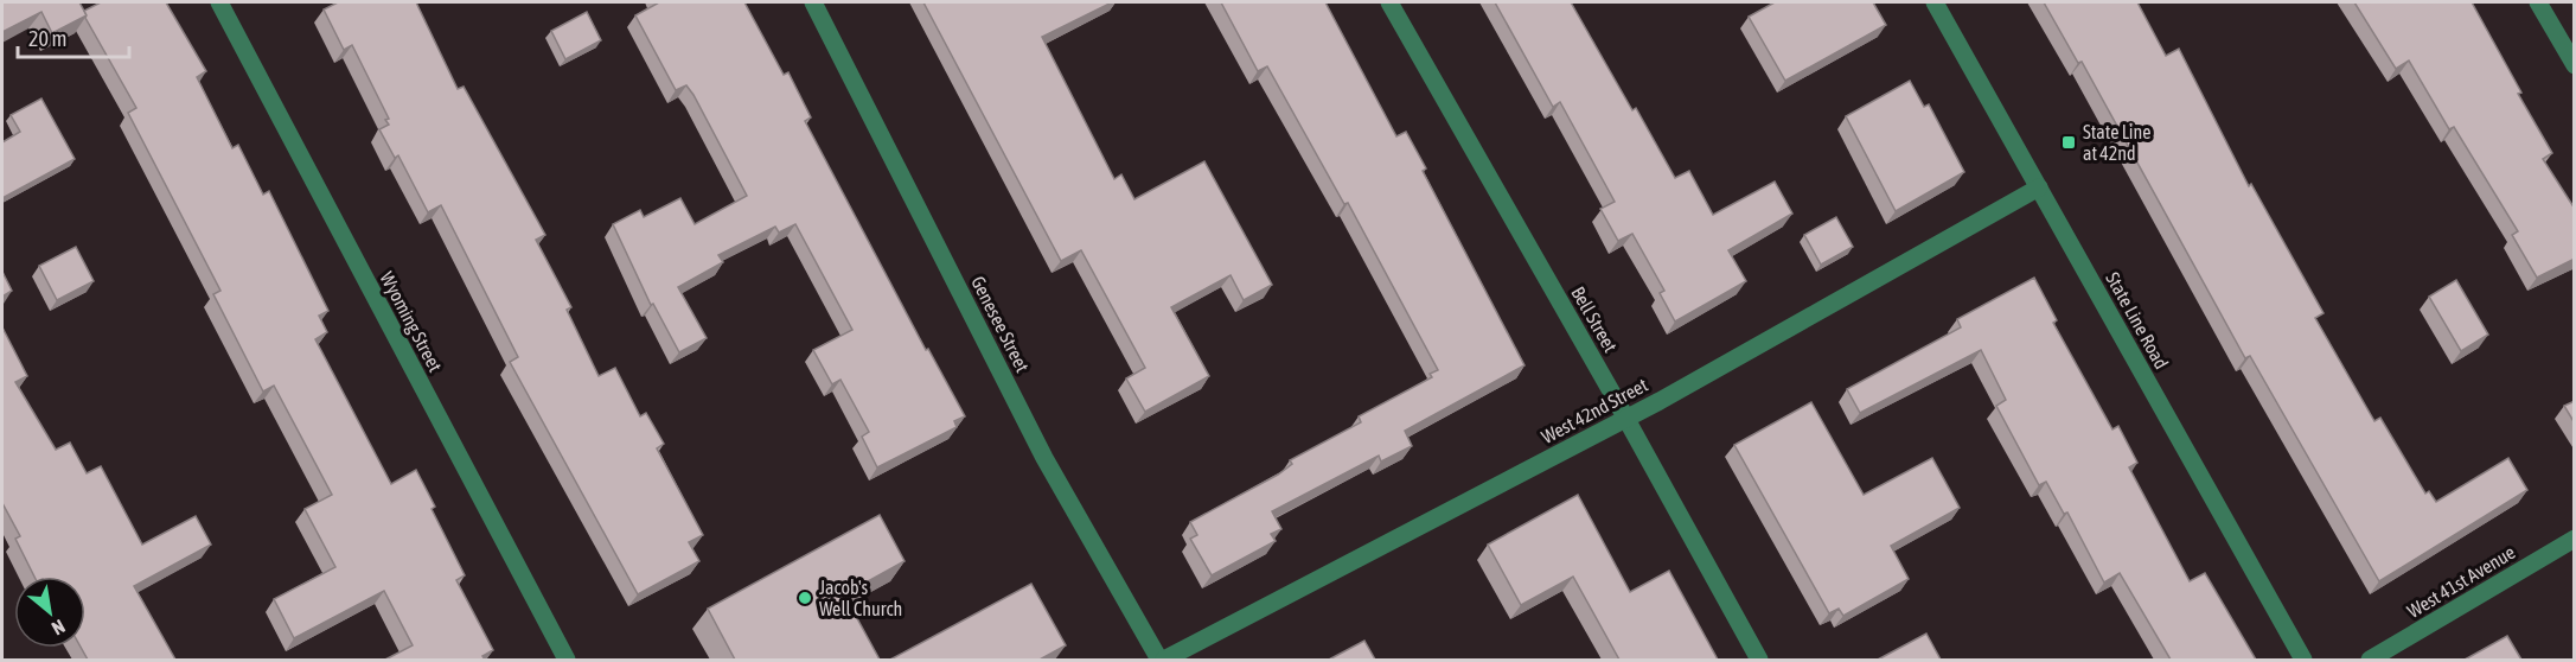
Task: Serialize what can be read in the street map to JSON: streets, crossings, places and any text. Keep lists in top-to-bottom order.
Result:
{
  "streets": {
    "street": [
      "Bell Street",
      "State Line Road",
      "Wyoming Street",
      "Genesee Street",
      "West 42nd Street",
      "West 41st Avenue"
    ]
  },
  "crossings": [
    ["Bell Street", "West 42nd Street"],
    ["State Line Road", "West 42nd Street"]
  ],
  "places": {
    "transit": ["State Line at 42nd"],
    "other": ["Jacob's Well Church"]
  },
  "scale_bar": "20 m",
  "north": "bottom right"
}
